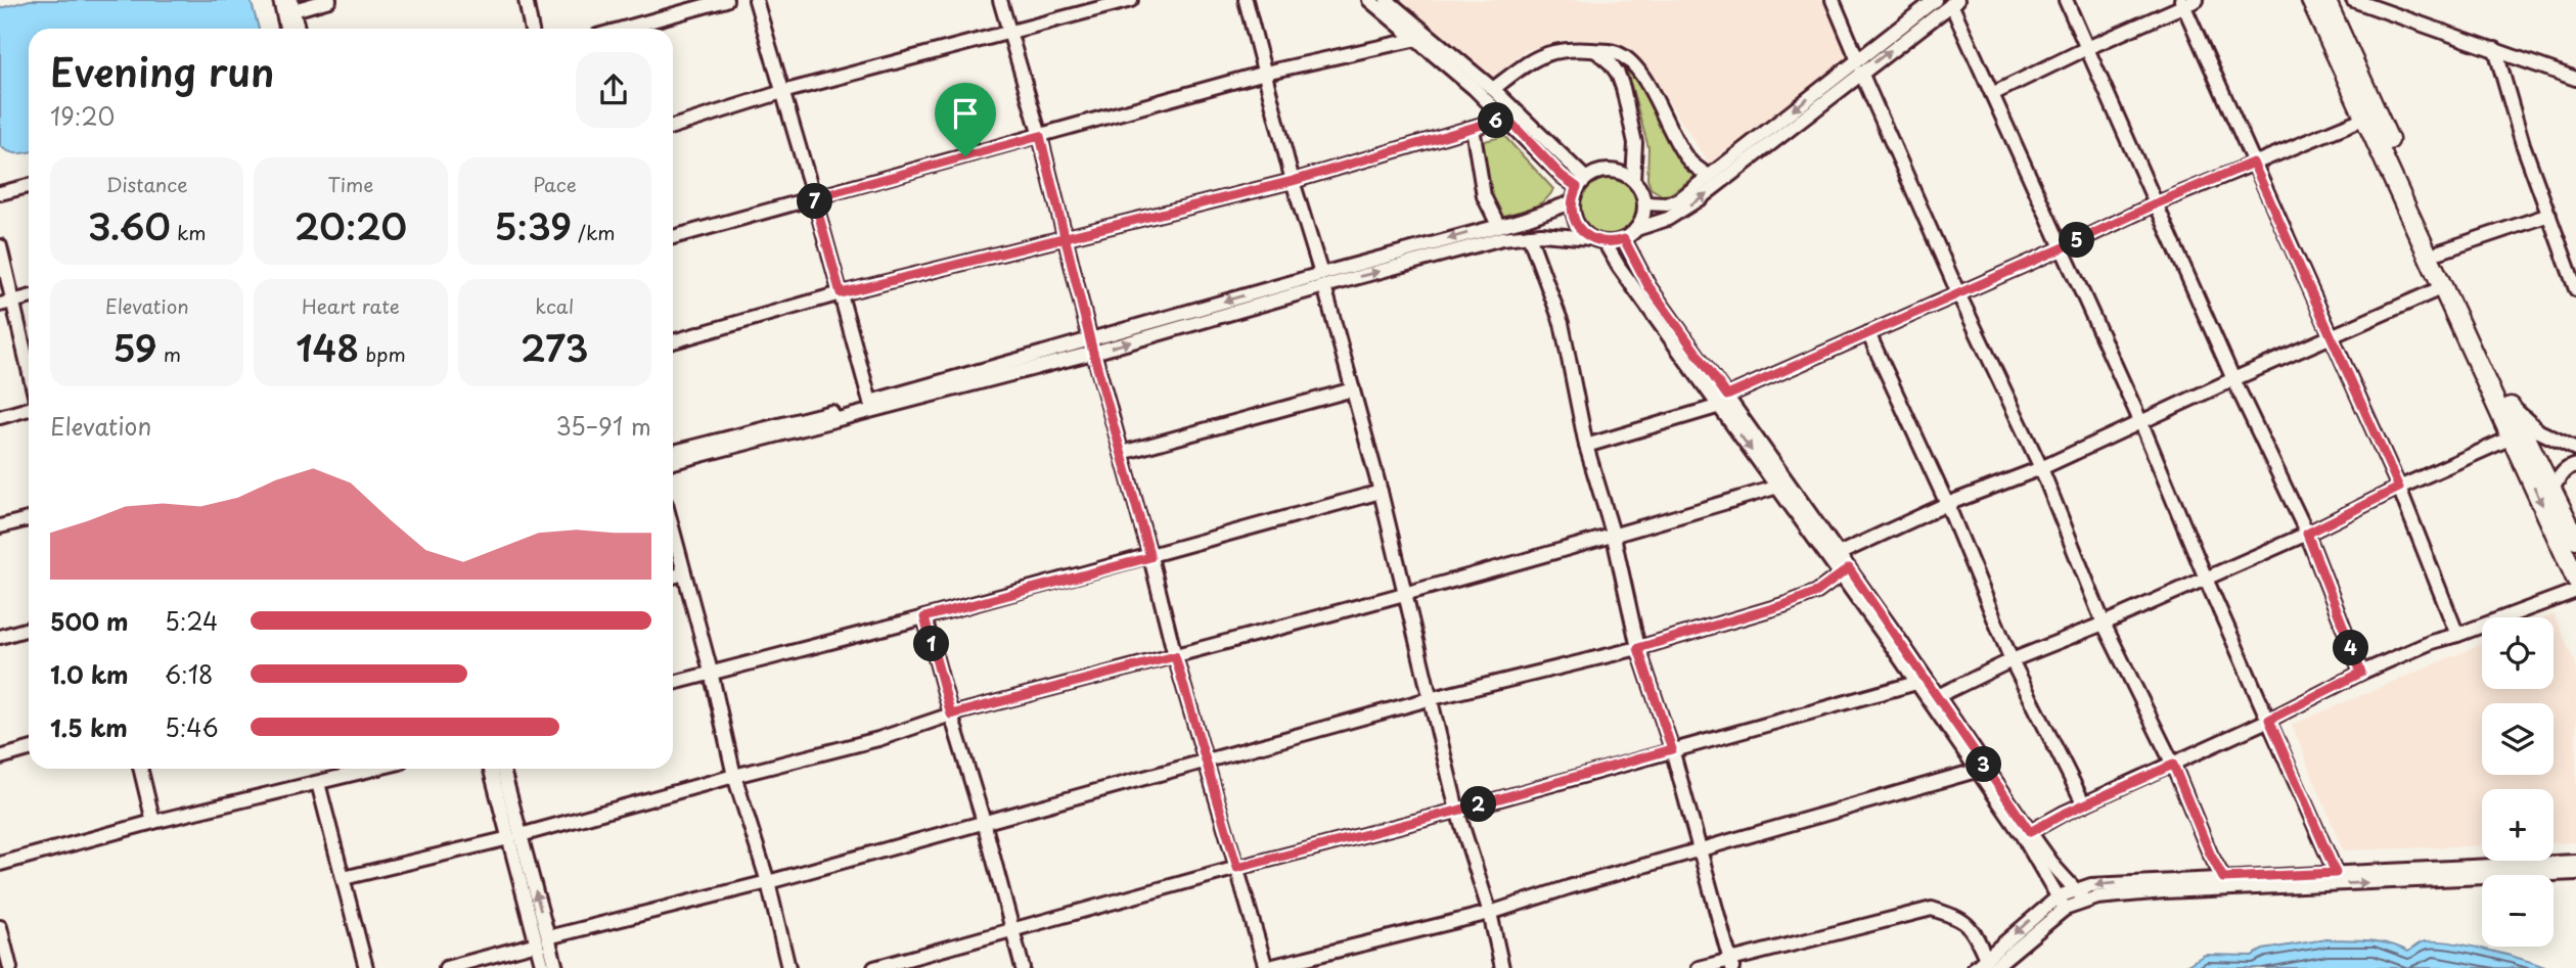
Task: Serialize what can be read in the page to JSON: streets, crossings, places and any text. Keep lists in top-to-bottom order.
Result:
{
  "page": {
    "heading": ["Evening run", "19:20"],
    "pins": [
      "6",
      "7",
      "5",
      "1",
      "4",
      "3",
      "2"
    ],
    "stats": [
      ["Distance", "3.60 km"],
      ["Time", "20:20"],
      ["Pace", "5:39 /km"],
      ["Elevation", "59 m"],
      ["Heart rate", "148 bpm"],
      ["kcal", "273"]
    ],
    "chart": ["Elevation", "35–91 m"],
    "list": [
      {
        "name": "500 m",
        "note": "5:24"
      },
      {
        "name": "1.0 km",
        "note": "6:18"
      },
      {
        "name": "1.5 km",
        "note": "5:46"
      }
    ],
    "map_buttons": ["+", "−"]
  }
}
